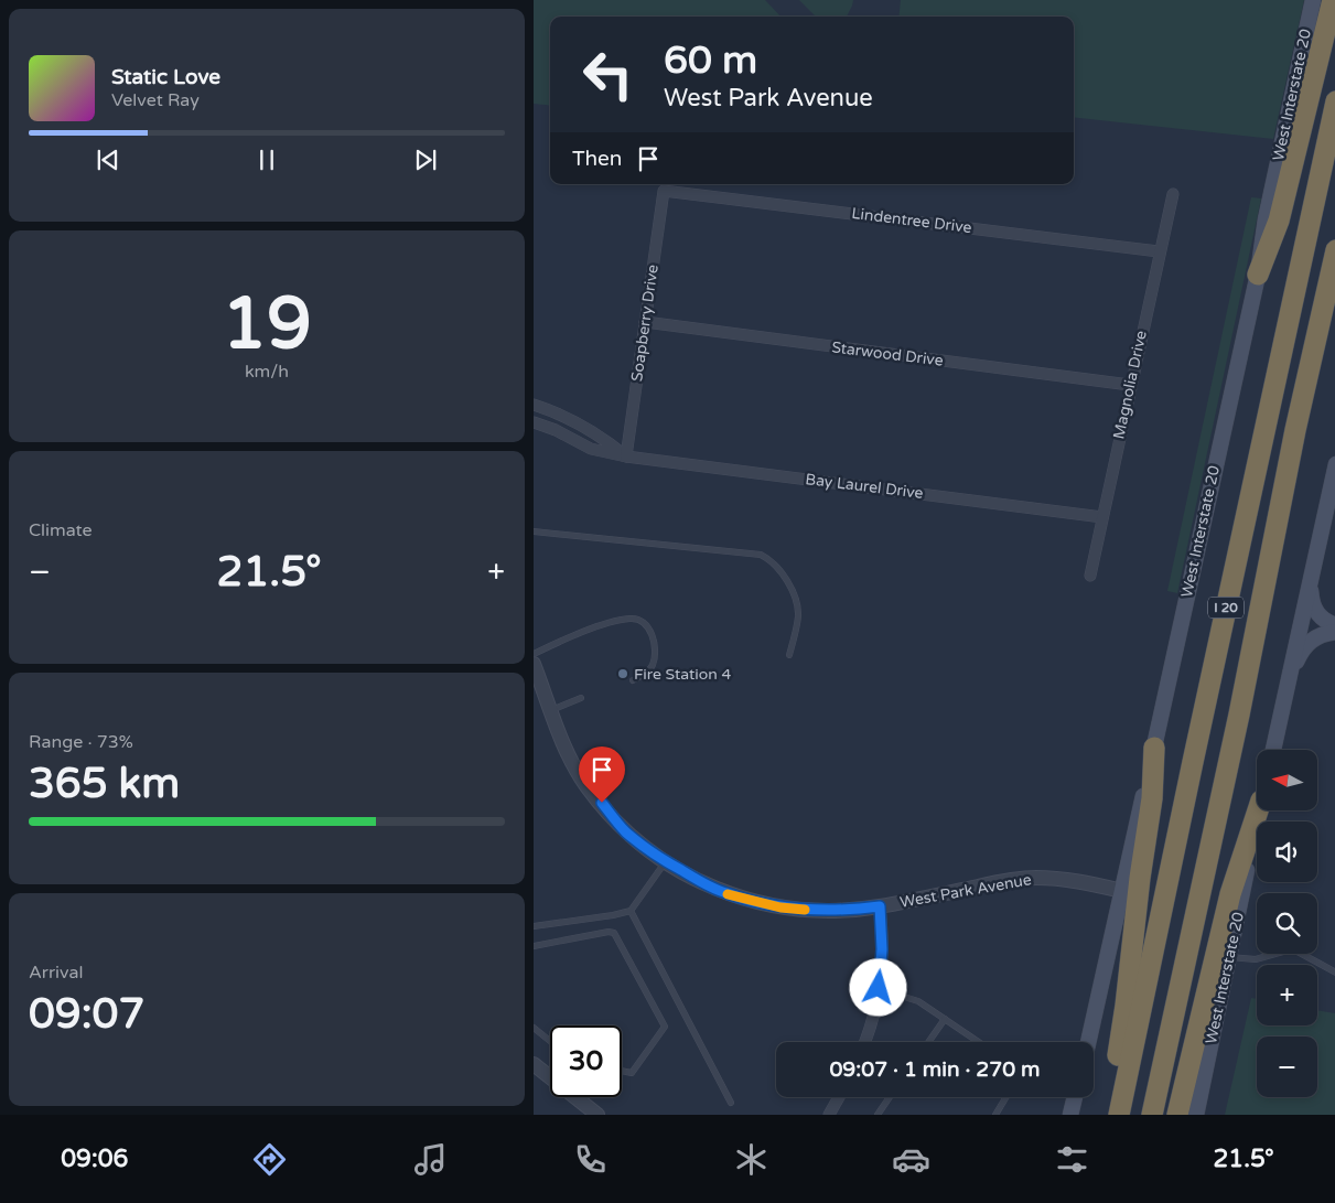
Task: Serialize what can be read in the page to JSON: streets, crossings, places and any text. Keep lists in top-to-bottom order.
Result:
{
  "streets": {
    "highway": ["I 20"],
    "main road": ["West Interstate 20"],
    "street": [
      "Lindentree Drive",
      "Soapberry Drive",
      "Starwood Drive",
      "Magnolia Drive",
      "Bay Laurel Drive",
      "West Park Avenue"
    ]
  },
  "crossings": [
    ["West Interstate 20", "West Park Avenue"],
    ["Lindentree Drive", "Soapberry Drive"],
    ["Lindentree Drive", "Magnolia Drive"],
    ["Soapberry Drive", "Starwood Drive"],
    ["Soapberry Drive", "Bay Laurel Drive"],
    ["Starwood Drive", "Magnolia Drive"],
    ["Magnolia Drive", "Bay Laurel Drive"]
  ],
  "places": ["Fire Station 4"],
  "north": "left",
  "page": {
    "turn": ["60 m", "West Park Avenue"],
    "song": ["Static Love", "Velvet Ray"],
    "then": "Then",
    "tile": [
      ["19", "km/h"],
      "Climate",
      ["Range · 73%", "365 km"],
      ["Arrival", "09:07"]
    ],
    "heat": ["−", "21.5°", "+"],
    "map_buttons": ["+", "−"],
    "limit": "30",
    "trip": "09:07 · 1 min · 270 m",
    "tabs": ["09:06", "21.5°"]
  }
}
